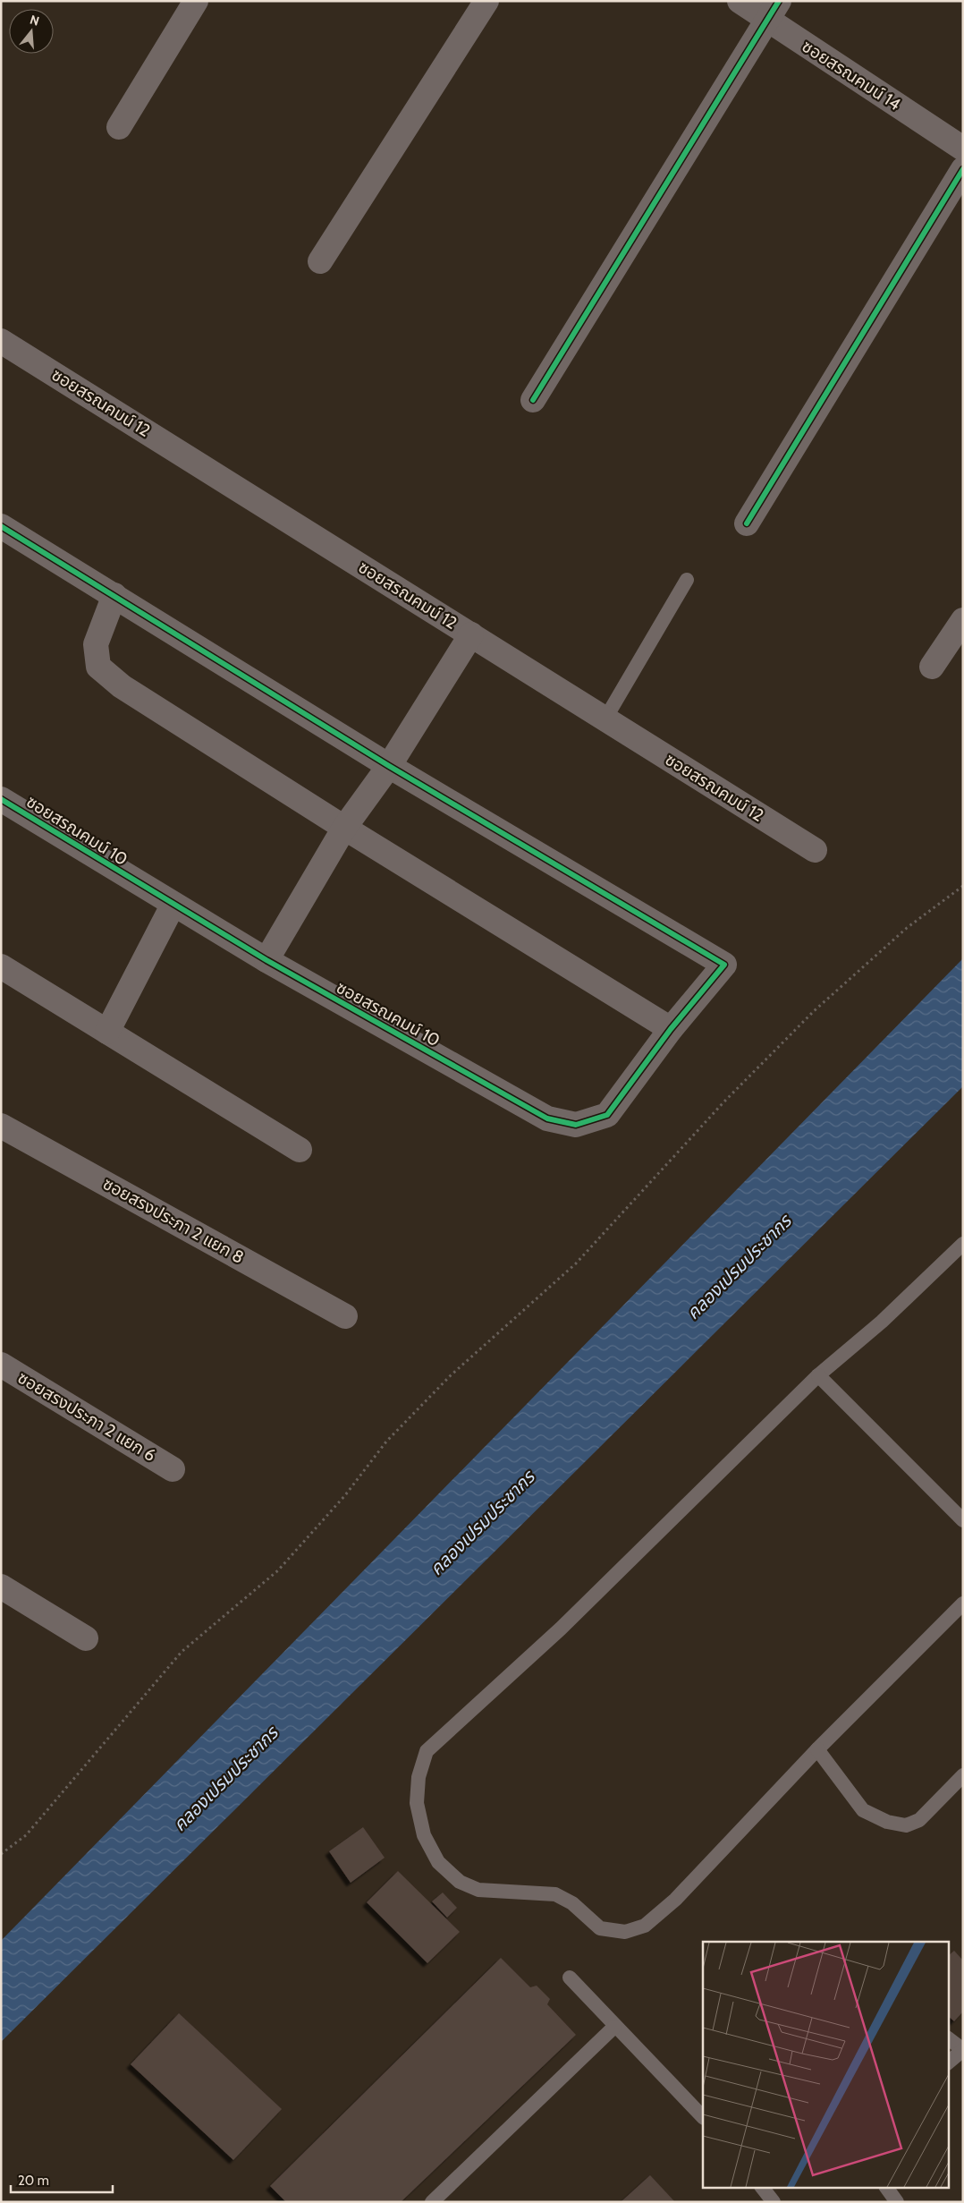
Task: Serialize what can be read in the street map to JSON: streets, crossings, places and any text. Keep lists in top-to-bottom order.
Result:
{
  "streets": {
    "street": [
      "ซอยสรณคมน์ 14",
      "ซอยสรณคมน์ 12",
      "ซอยสรณคมน์ 10",
      "ซอยสรงประภา 2 แยก 8",
      "ซอยสรงประภา 2 แยก 6"
    ]
  },
  "water": ["คลองเปรมประชากร"],
  "scale_bar": "20 m",
  "north": "top"
}
